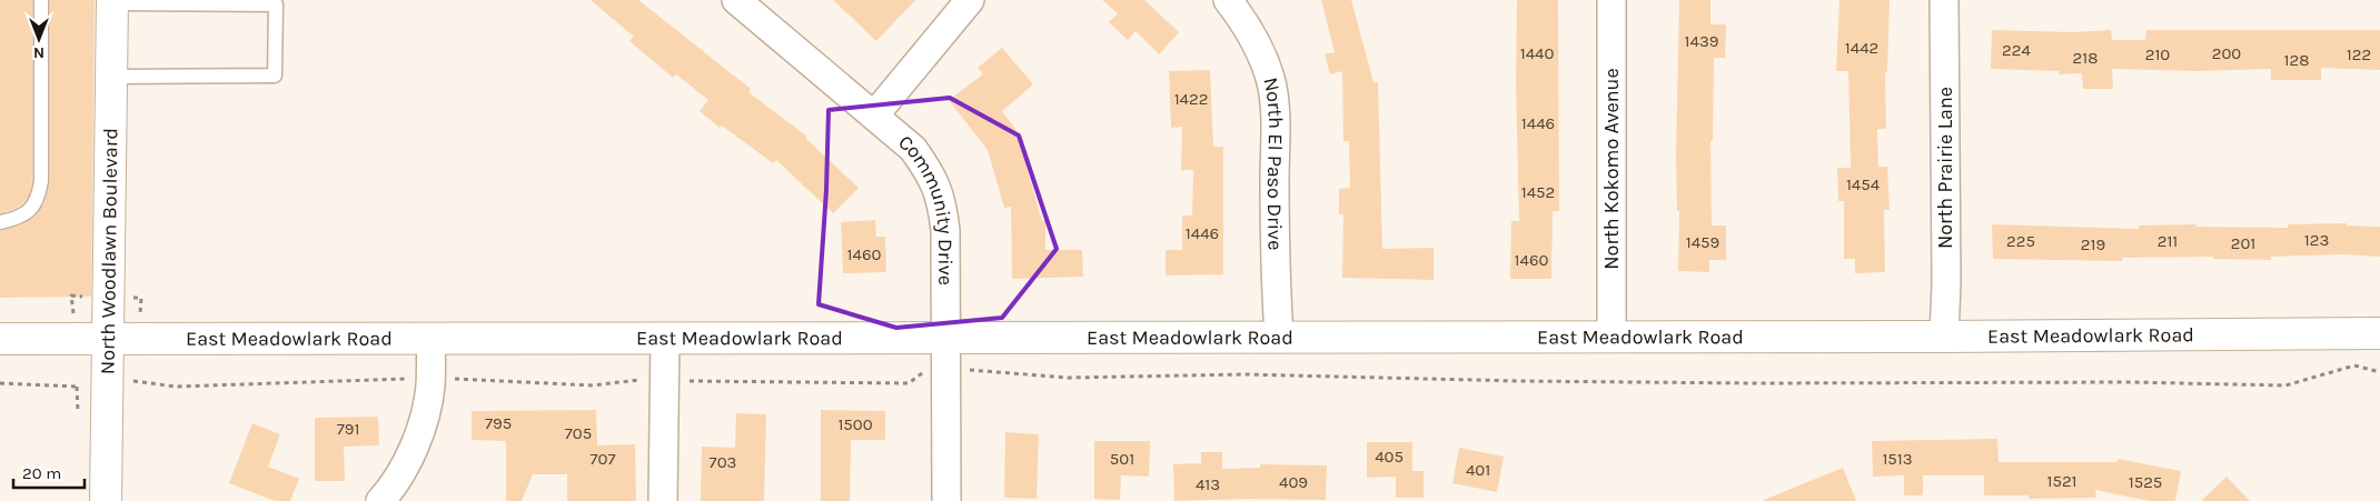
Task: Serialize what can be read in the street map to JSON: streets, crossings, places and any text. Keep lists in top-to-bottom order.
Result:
{
  "streets": {
    "main road": ["North Woodlawn Boulevard", "East Meadowlark Road"],
    "street": [
      "North El Paso Drive",
      "North Prairie Lane",
      "North Kokomo Avenue",
      "Community Drive"
    ]
  },
  "crossings": [
    ["North El Paso Drive", "East Meadowlark Road"],
    ["North Prairie Lane", "East Meadowlark Road"],
    ["North Kokomo Avenue", "East Meadowlark Road"],
    ["Community Drive", "East Meadowlark Road"],
    ["North Woodlawn Boulevard", "East Meadowlark Road"]
  ],
  "house_numbers": [
    "1439",
    "1442",
    "224",
    "1440",
    "200",
    "210",
    "122",
    "218",
    "128",
    "1422",
    "1446",
    "1454",
    "1452",
    "1446",
    "123",
    "225",
    "211",
    "1459",
    "201",
    "219",
    "1460",
    "1460",
    "795",
    "1500",
    "791",
    "705",
    "405",
    "707",
    "501",
    "1513",
    "703",
    "401",
    "1521",
    "409",
    "1525",
    "413"
  ],
  "scale_bar": "20 m",
  "north": "bottom"
}
